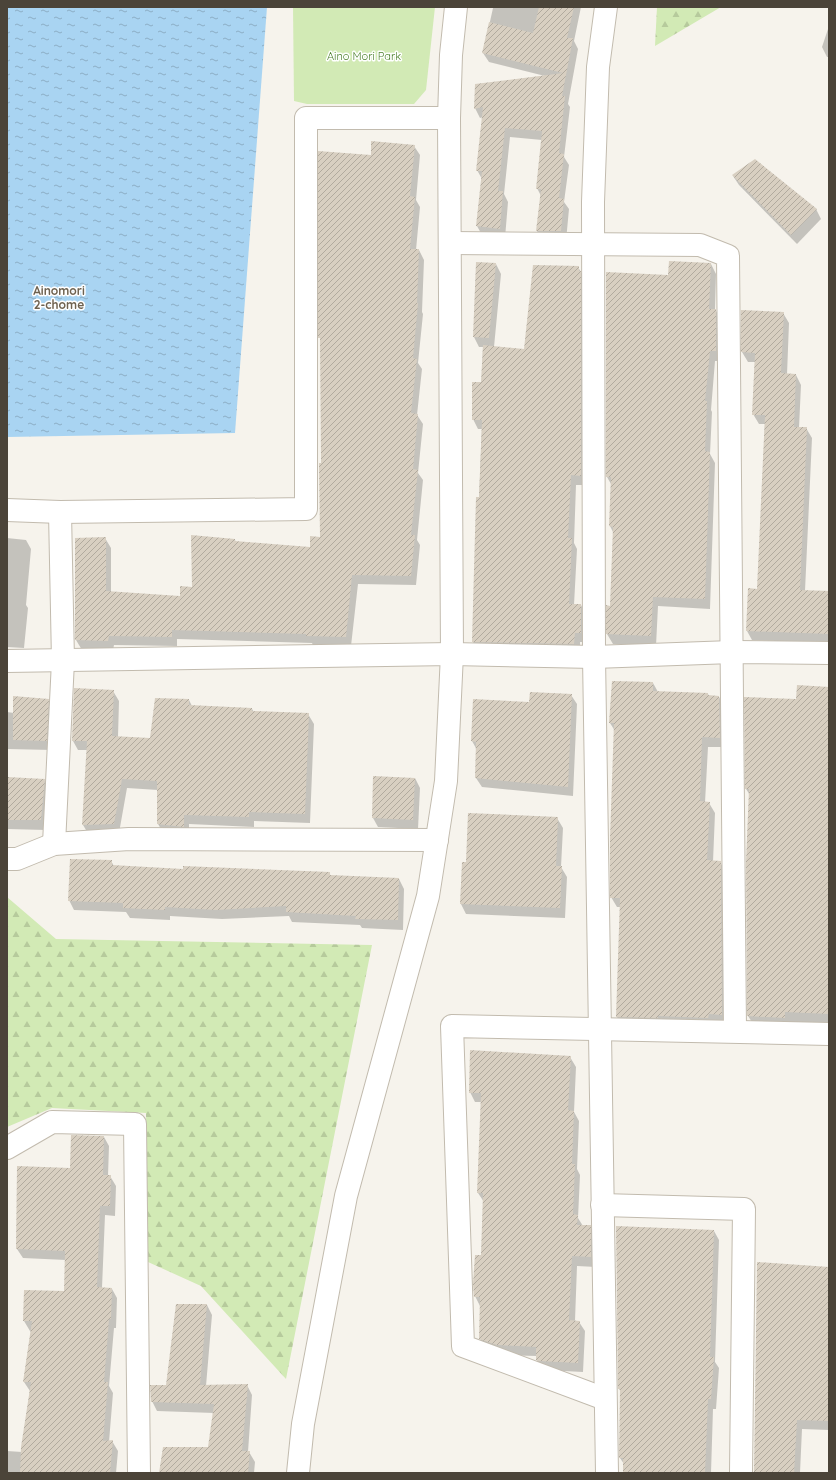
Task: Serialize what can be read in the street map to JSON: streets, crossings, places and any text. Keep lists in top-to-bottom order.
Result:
{
  "districts": ["Ainomori 2-chome"],
  "parks": ["Aino Mori Park"]
}
